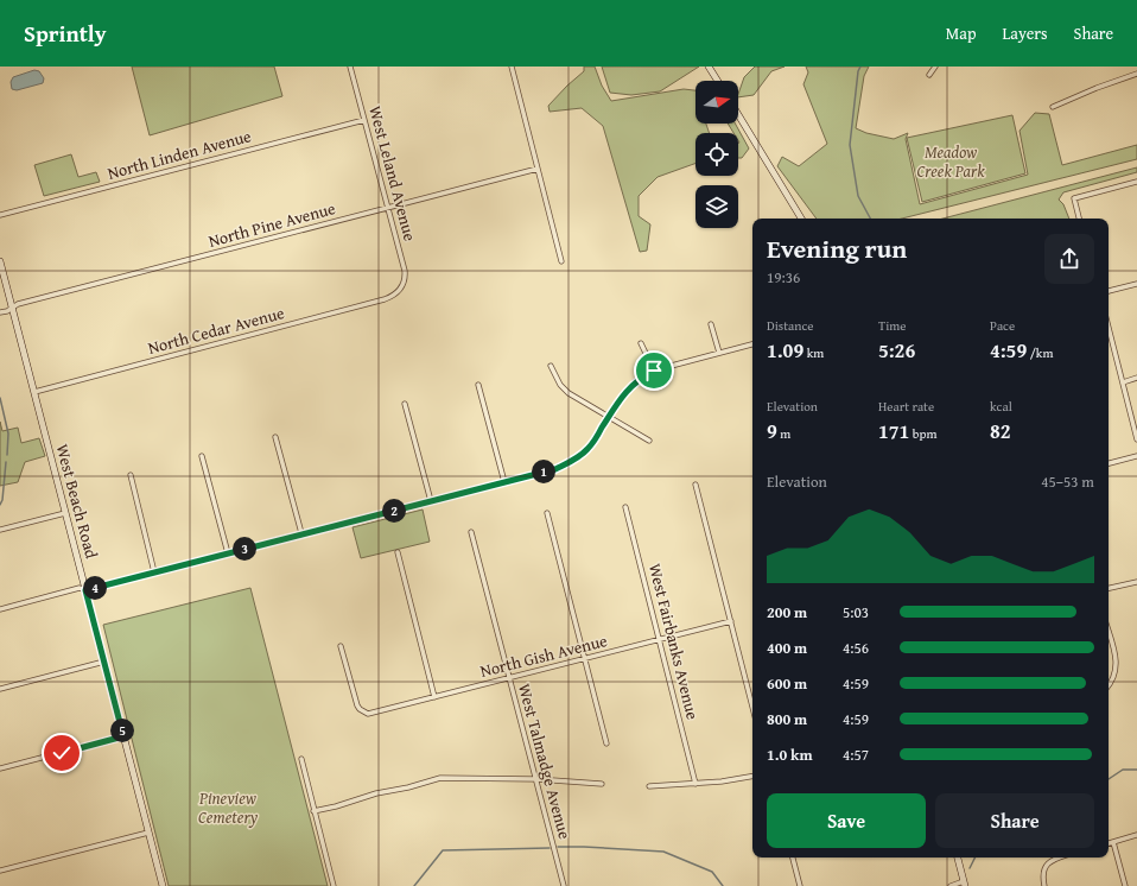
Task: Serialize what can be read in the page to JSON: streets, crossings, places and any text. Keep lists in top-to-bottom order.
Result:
{
  "streets": {
    "street": [
      "North Linden Avenue",
      "West Leland Avenue",
      "North Pine Avenue",
      "North Cedar Avenue",
      "West Beach Road",
      "West Fairbanks Avenue",
      "North Gish Avenue",
      "West Talmadge Avenue"
    ]
  },
  "crossings": [
    ["North Linden Avenue", "West Leland Avenue"],
    ["West Leland Avenue", "North Pine Avenue"],
    ["West Leland Avenue", "North Cedar Avenue"],
    ["North Pine Avenue", "West Beach Road"],
    ["North Cedar Avenue", "West Beach Road"],
    ["West Fairbanks Avenue", "North Gish Avenue"],
    ["North Gish Avenue", "West Talmadge Avenue"]
  ],
  "parks": ["Meadow Creek Park", "Pineview Cemetery"],
  "north": "right",
  "page": {
    "header": "Sprintly",
    "nav": ["Map", "Layers", "Share"],
    "heading": ["Evening run", "19:36"],
    "stats": [
      ["Distance", "1.09 km"],
      ["Time", "5:26"],
      ["Pace", "4:59 /km"],
      ["Elevation", "9 m"],
      ["Heart rate", "171 bpm"],
      ["kcal", "82"]
    ],
    "pins": [
      "1",
      "2",
      "3",
      "4",
      "5"
    ],
    "chart": ["Elevation", "45–53 m"],
    "list": [
      {
        "name": "200 m",
        "note": "5:03"
      },
      {
        "name": "400 m",
        "note": "4:56"
      },
      {
        "name": "600 m",
        "note": "4:59"
      },
      {
        "name": "800 m",
        "note": "4:59"
      },
      {
        "name": "1.0 km",
        "note": "4:57"
      }
    ],
    "buttons": ["Save", "Share"]
  }
}
